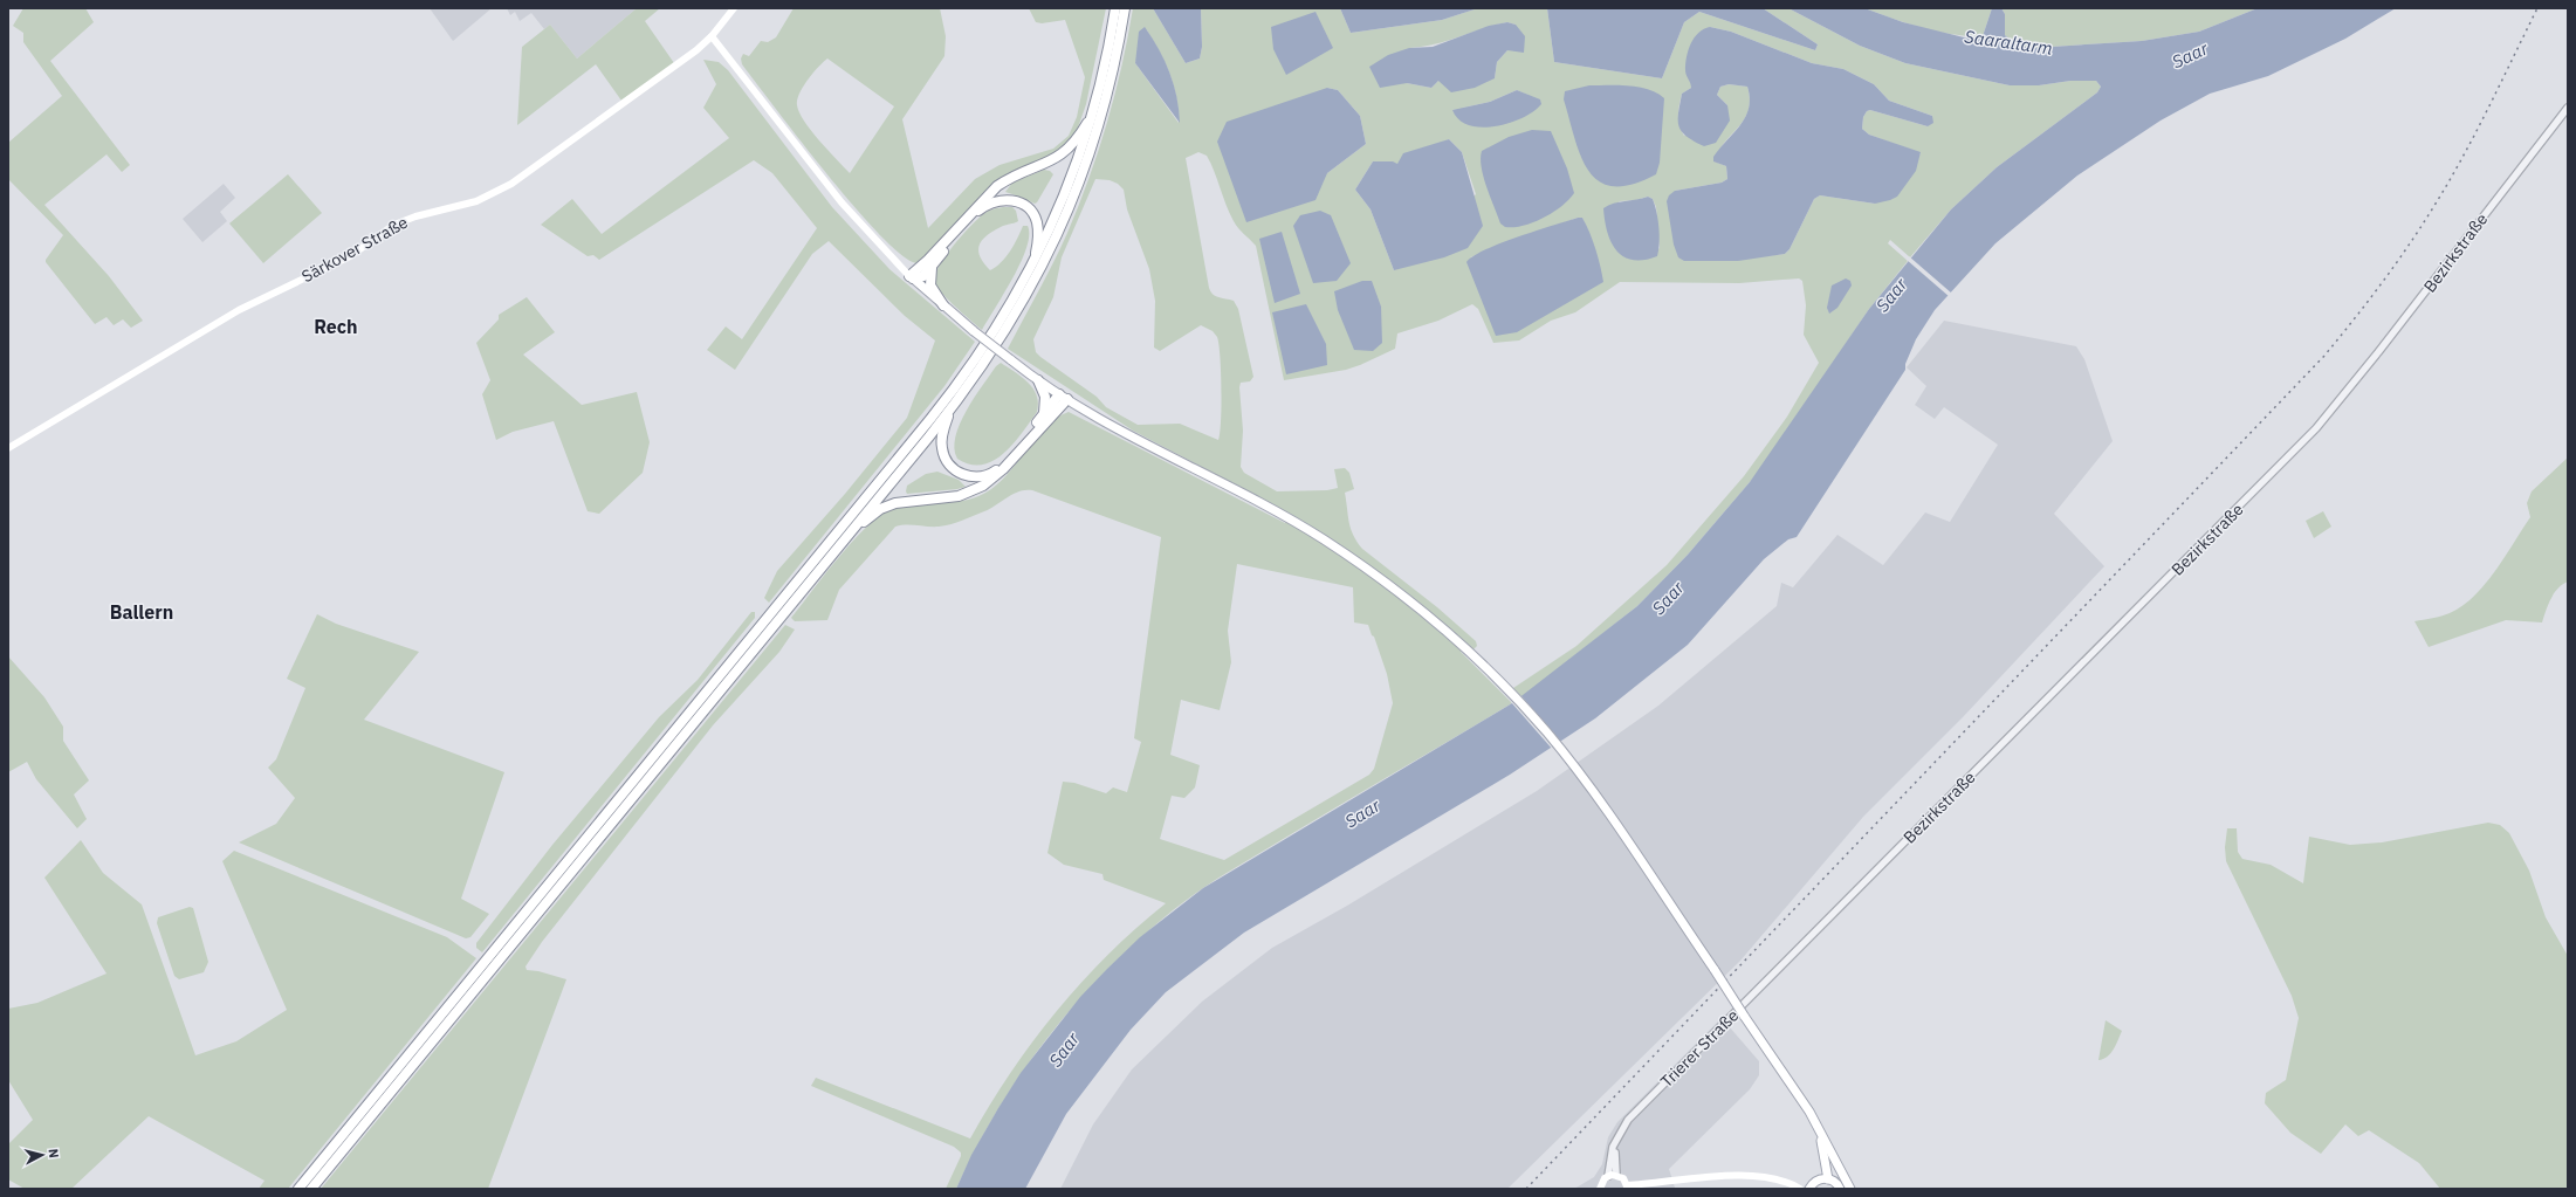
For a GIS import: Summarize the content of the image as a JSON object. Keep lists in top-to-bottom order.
{
  "streets": {
    "main road": ["Särkover Straße"],
    "street": ["Bezirkstraße", "Trierer Straße"]
  },
  "crossings": [
    ["Bezirkstraße", "Trierer Straße"]
  ],
  "districts": ["Rech", "Ballern"],
  "water": ["Saaraltarm", "Saar"],
  "north": "right"
}
